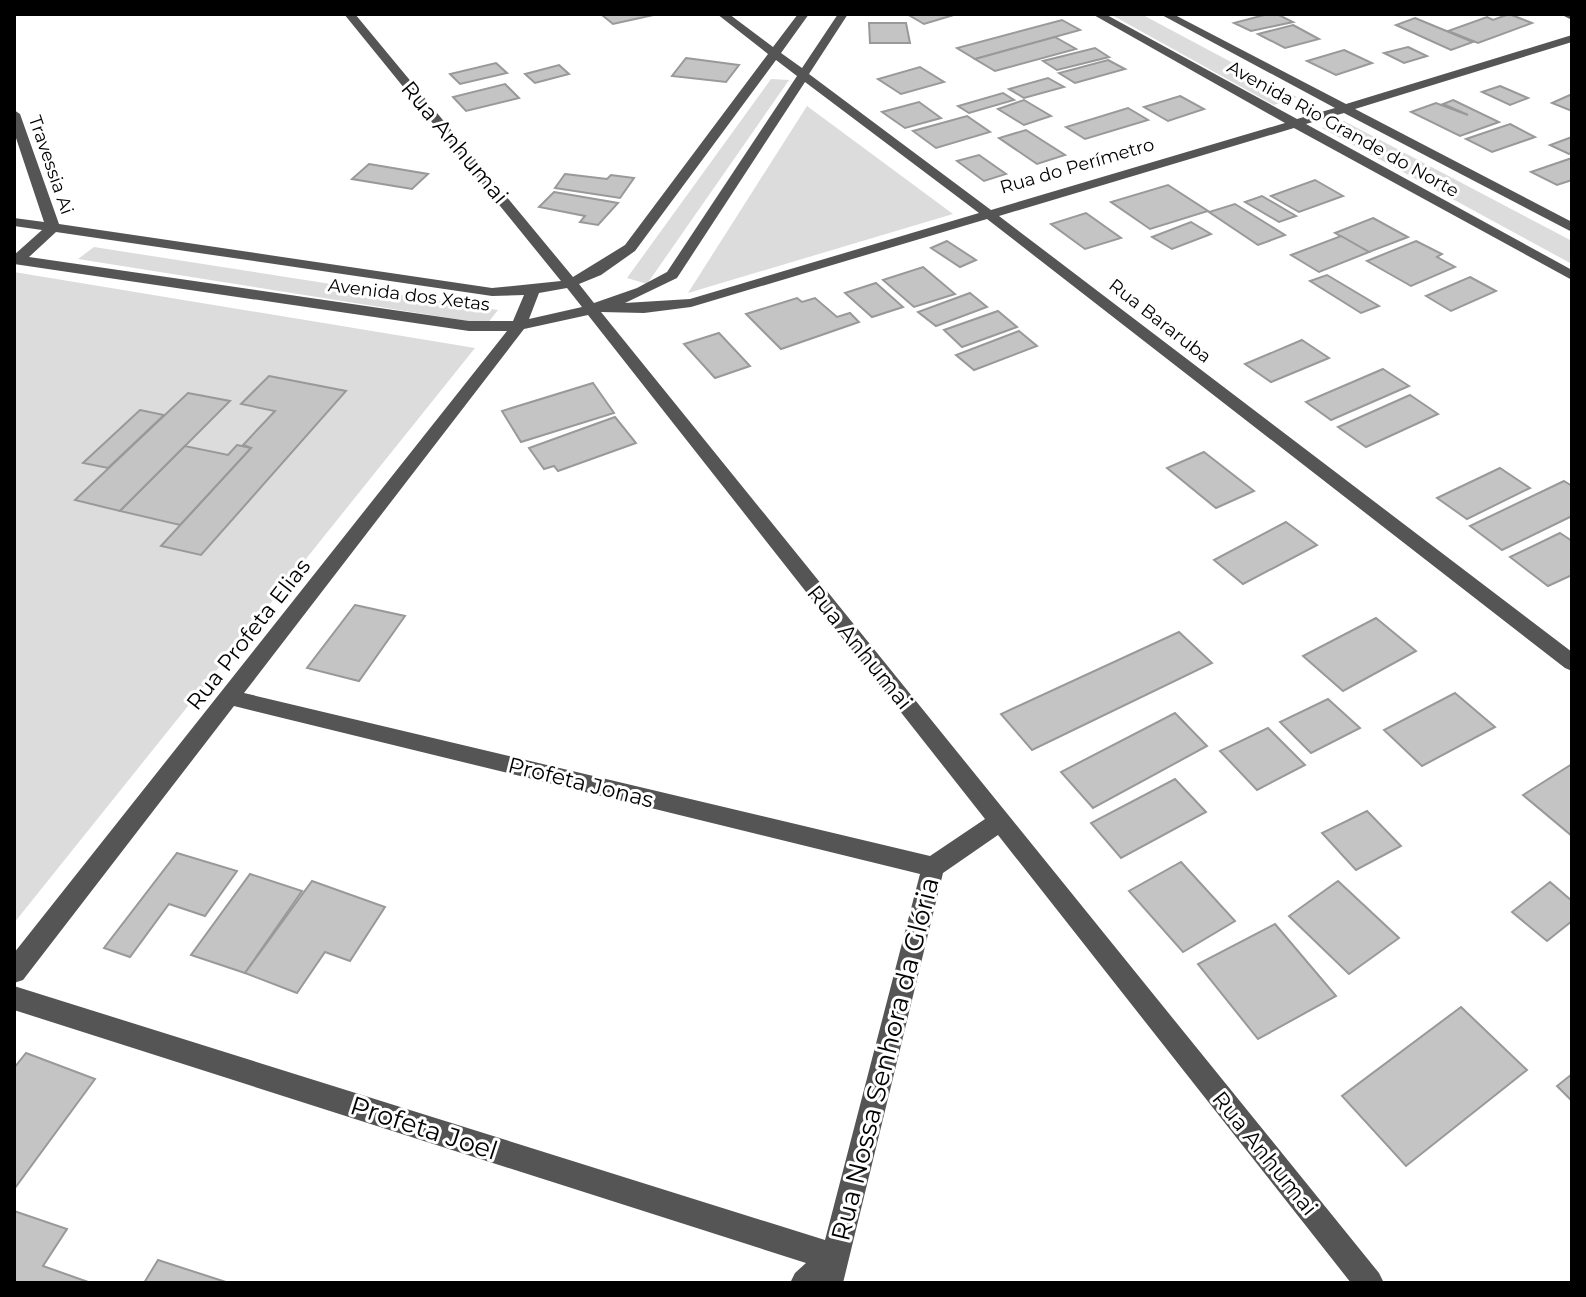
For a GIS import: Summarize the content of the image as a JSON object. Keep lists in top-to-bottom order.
{
  "streets": {
    "street": [
      "Avenida Rio Grande do Norte",
      "Rua Anhumai",
      "Travessia Ai",
      "Rua do Perímetro",
      "Avenida dos Xetas",
      "Rua Bararuba",
      "Rua Profeta Elias",
      "Profeta Jonas",
      "Rua Nossa Senhora da Glória",
      "Profeta Joel"
    ]
  },
  "crossings": [
    ["Avenida Rio Grande do Norte", "Rua do Perímetro"],
    ["Rua Anhumai", "Rua do Perímetro"],
    ["Rua Anhumai", "Avenida dos Xetas"],
    ["Rua Anhumai", "Rua Nossa Senhora da Glória"],
    ["Travessia Ai", "Avenida dos Xetas"],
    ["Rua do Perímetro", "Avenida dos Xetas"],
    ["Rua do Perímetro", "Rua Bararuba"],
    ["Avenida dos Xetas", "Rua Bararuba"],
    ["Avenida dos Xetas", "Rua Profeta Elias"],
    ["Rua Profeta Elias", "Profeta Jonas"],
    ["Profeta Jonas", "Rua Nossa Senhora da Glória"],
    ["Rua Nossa Senhora da Glória", "Profeta Joel"]
  ]
}
